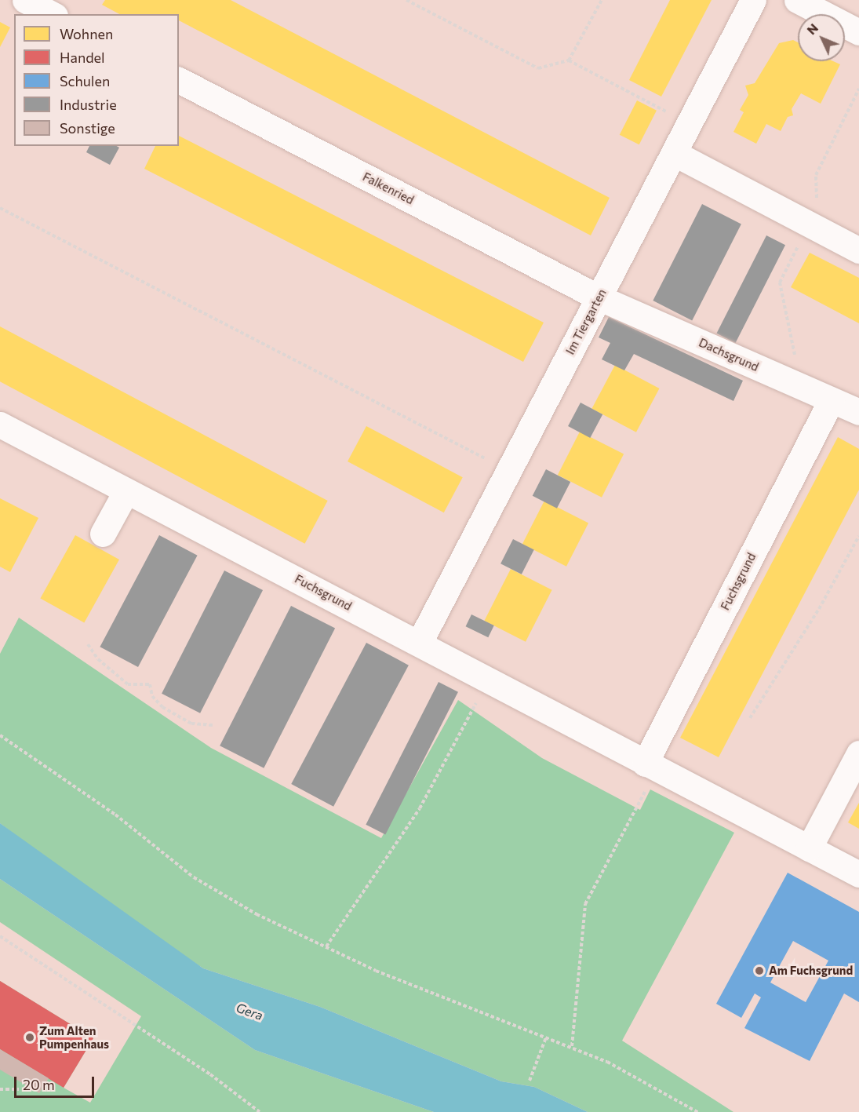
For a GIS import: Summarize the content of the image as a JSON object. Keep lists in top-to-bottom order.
{
  "streets": {
    "street": [
      "Falkenried",
      "Im Tiergarten",
      "Dachsgrund",
      "Fuchsgrund"
    ]
  },
  "crossings": [
    ["Falkenried", "Im Tiergarten"],
    ["Falkenried", "Dachsgrund"],
    ["Im Tiergarten", "Dachsgrund"],
    ["Im Tiergarten", "Fuchsgrund"],
    ["Dachsgrund", "Fuchsgrund"]
  ],
  "water": ["Gera"],
  "places": ["Am Fuchsgrund", "Zum Alten Pumpenhaus"],
  "legend": [
    "Wohnen",
    "Handel",
    "Schulen",
    "Industrie",
    "Sonstige"
  ],
  "scale_bar": "20 m",
  "north": "top left"
}
